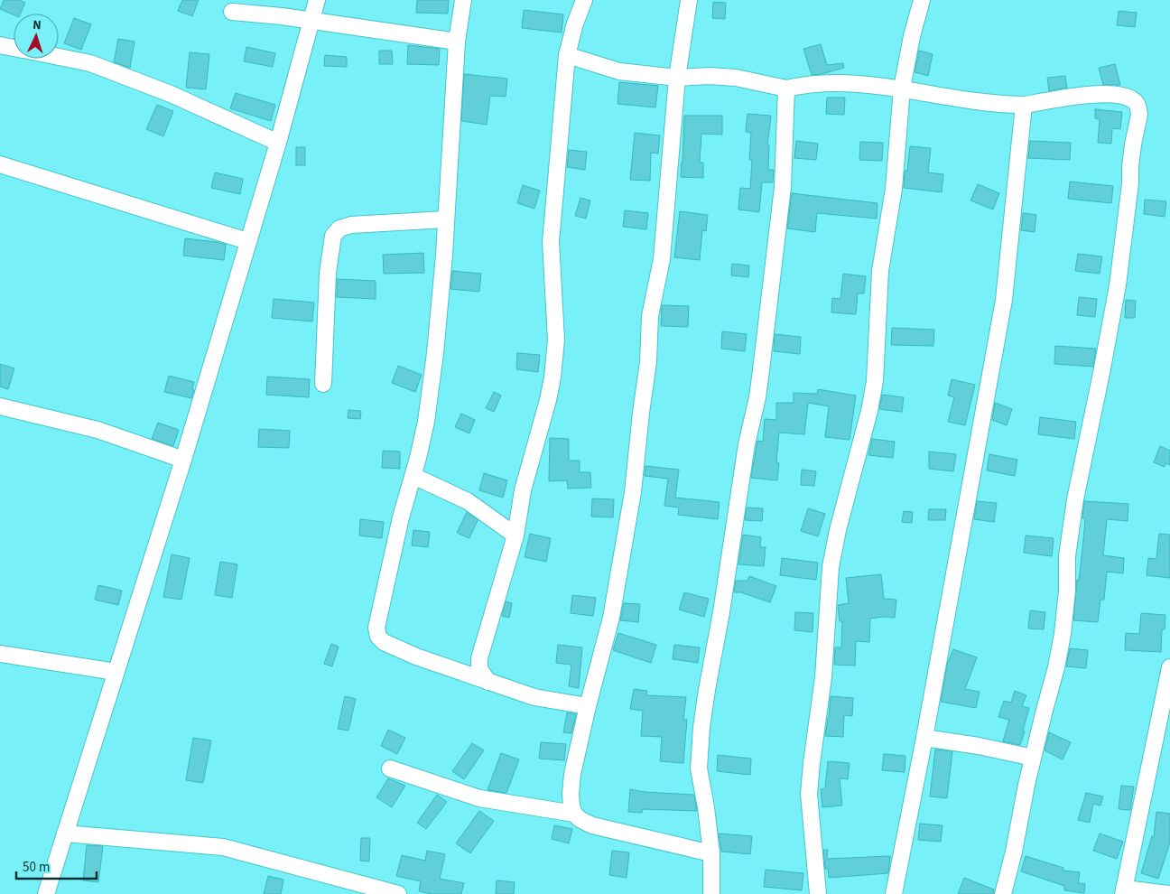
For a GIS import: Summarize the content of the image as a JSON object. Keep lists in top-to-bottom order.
{
  "scale_bar": "50 m",
  "north": "top"
}
